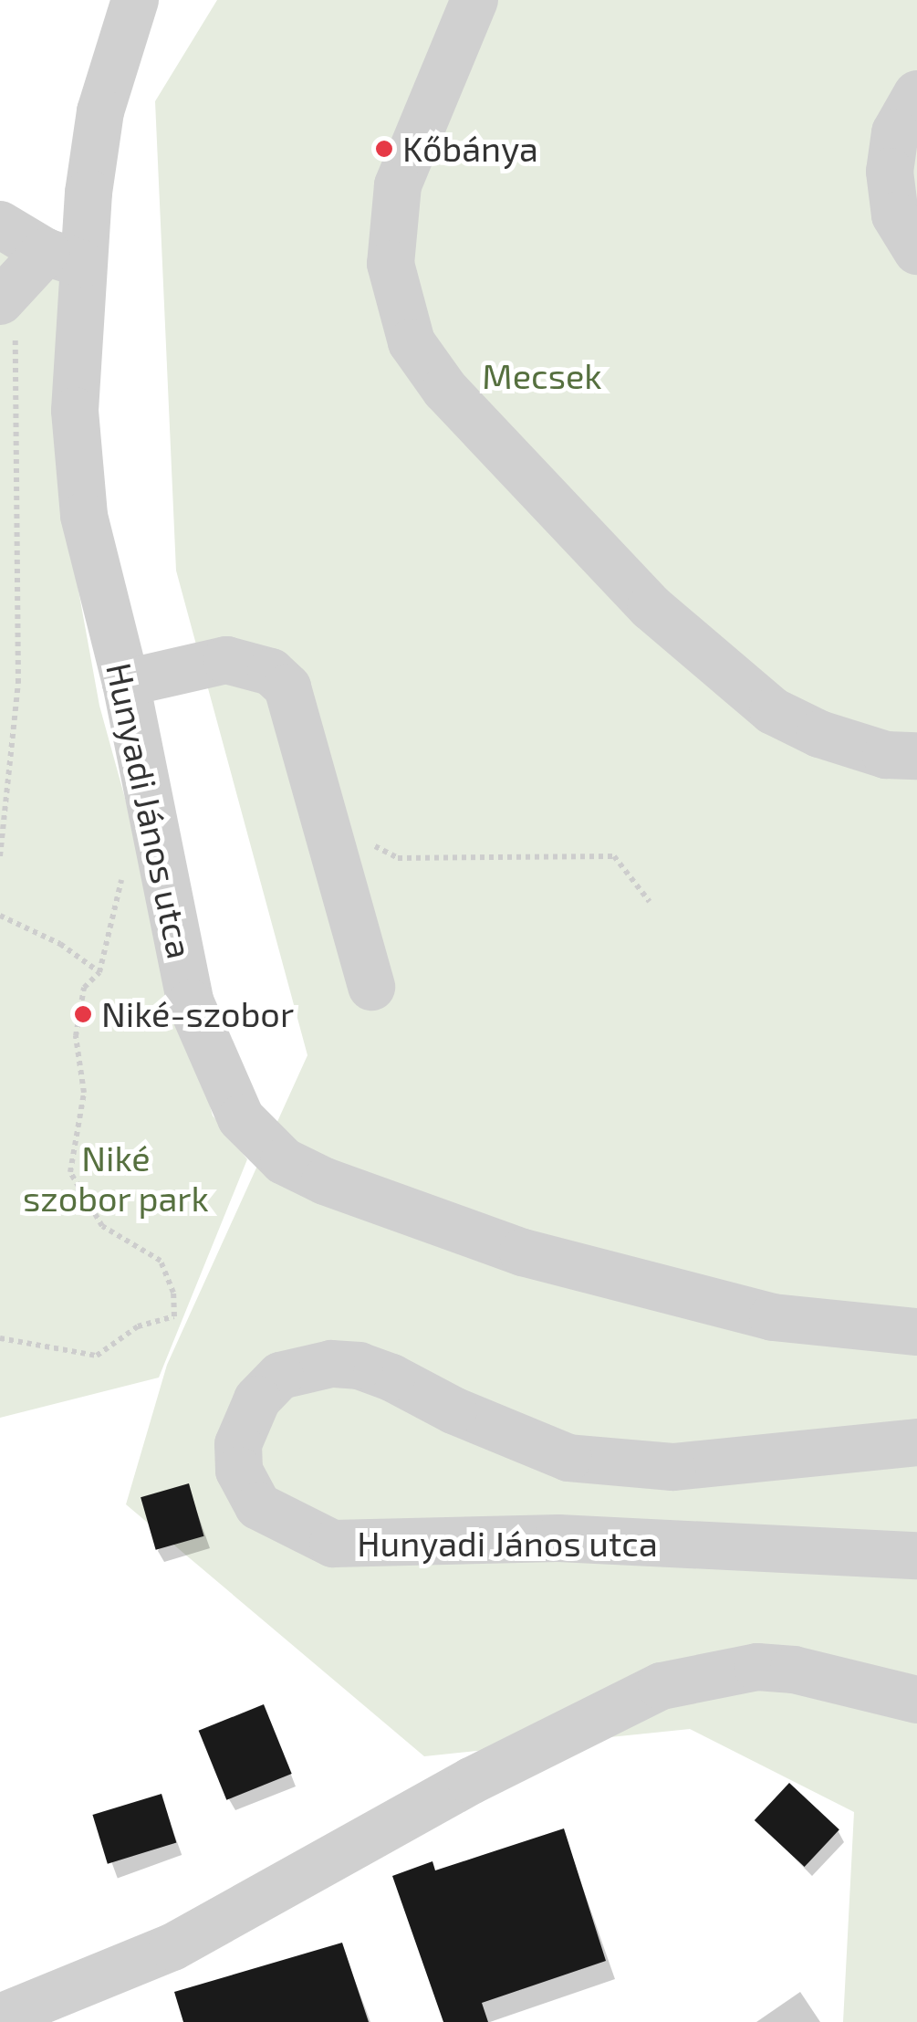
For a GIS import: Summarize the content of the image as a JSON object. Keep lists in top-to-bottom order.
{
  "streets": {
    "street": ["Hunyadi János utca"]
  },
  "parks": ["Mecsek", "Niké szobor park"],
  "places": ["Kőbánya", "Niké-szobor"]
}
